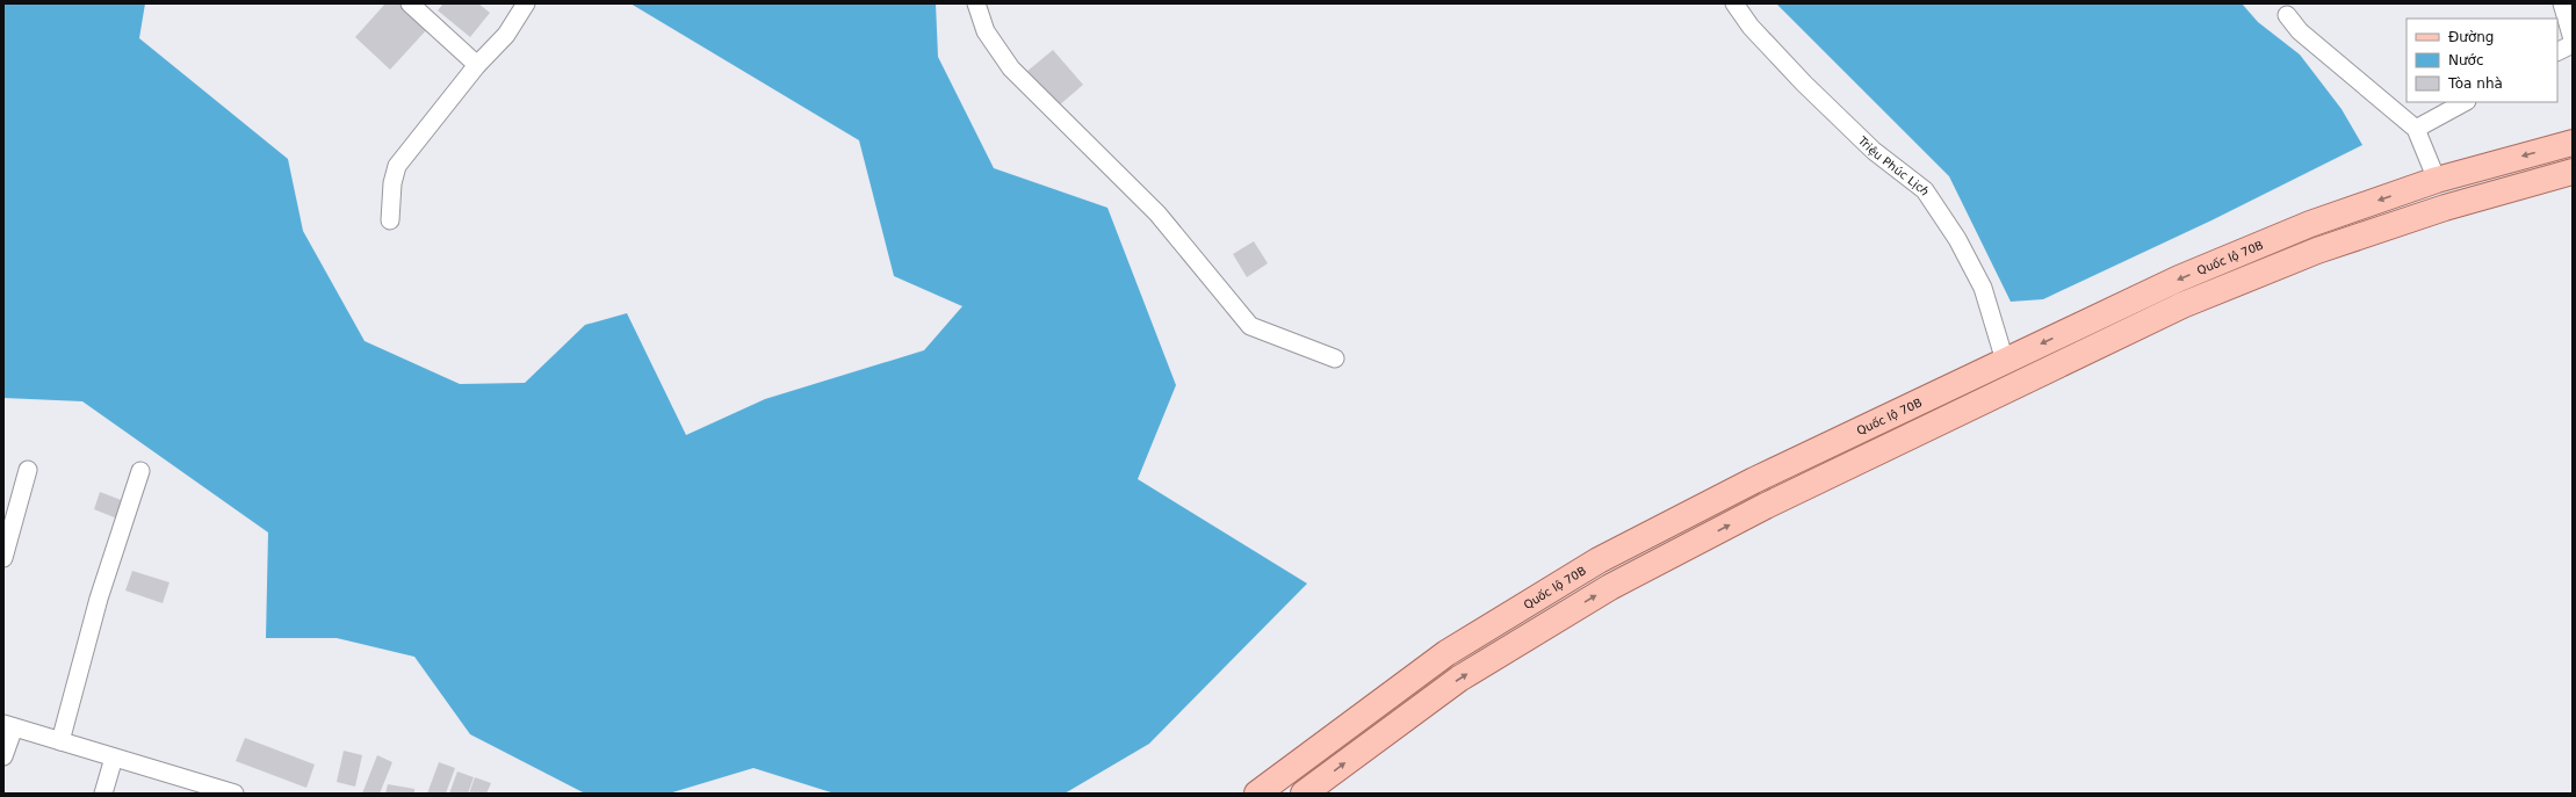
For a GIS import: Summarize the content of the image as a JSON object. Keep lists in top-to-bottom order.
{
  "streets": {
    "main road": ["Quốc lộ 70B"],
    "street": ["Triệu Phúc Lịch"]
  },
  "crossings": [
    ["Triệu Phúc Lịch", "Quốc lộ 70B"]
  ],
  "legend": ["Đường", "Nước", "Tòa nhà"]
}
